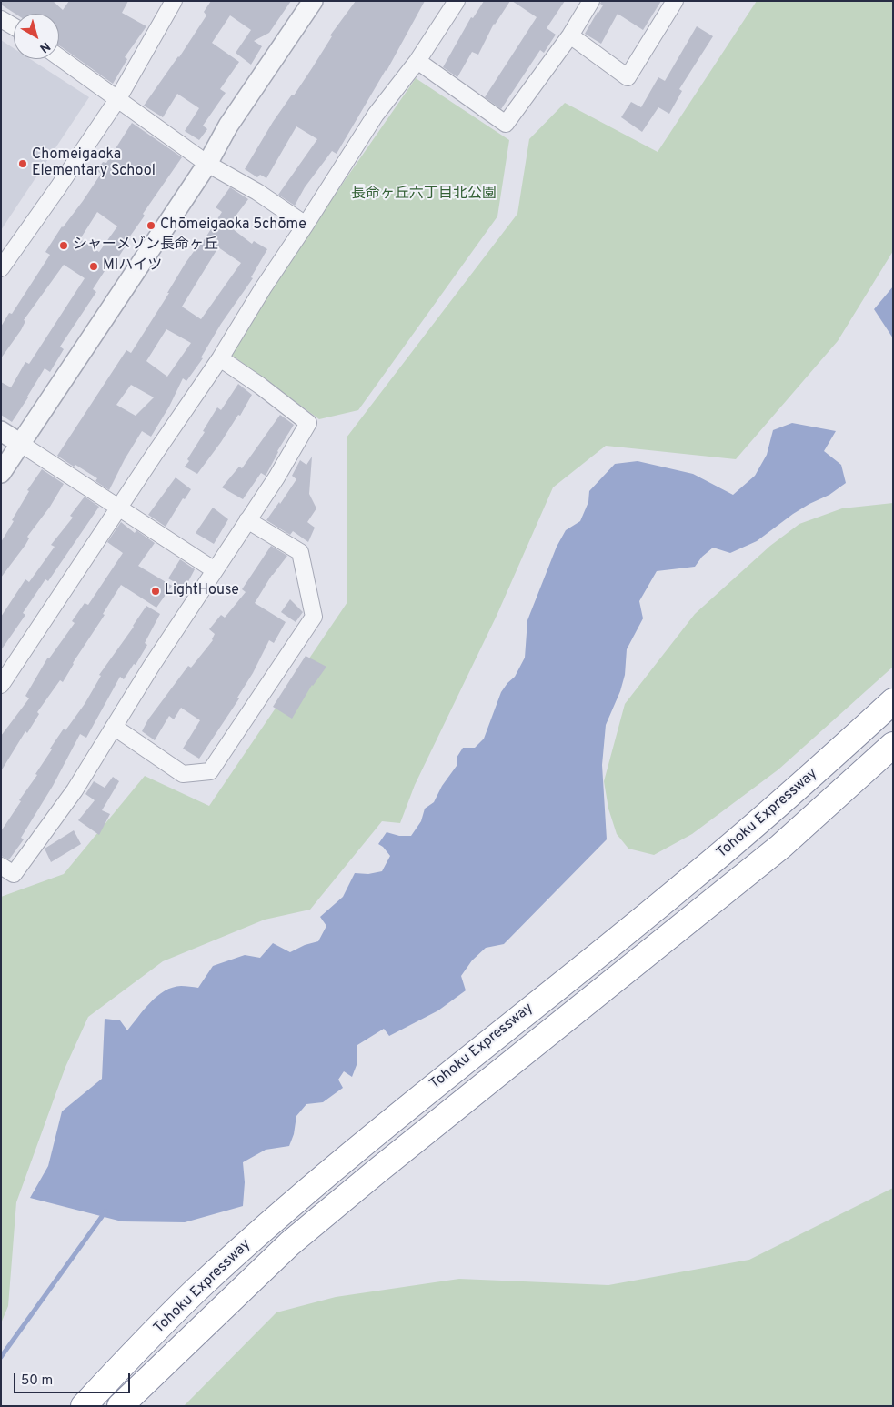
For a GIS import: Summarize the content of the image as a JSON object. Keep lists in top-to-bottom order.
{
  "streets": {
    "highway": ["Tohoku Expressway"]
  },
  "parks": ["長命ヶ丘六丁目北公園"],
  "places": [
    "Chomeigaoka Elementary School",
    "Chōmeigaoka 5chōme",
    "シャーメゾン長命ヶ丘",
    "MIハイツ",
    "LightHouse"
  ],
  "scale_bar": "50 m",
  "north": "bottom right"
}
